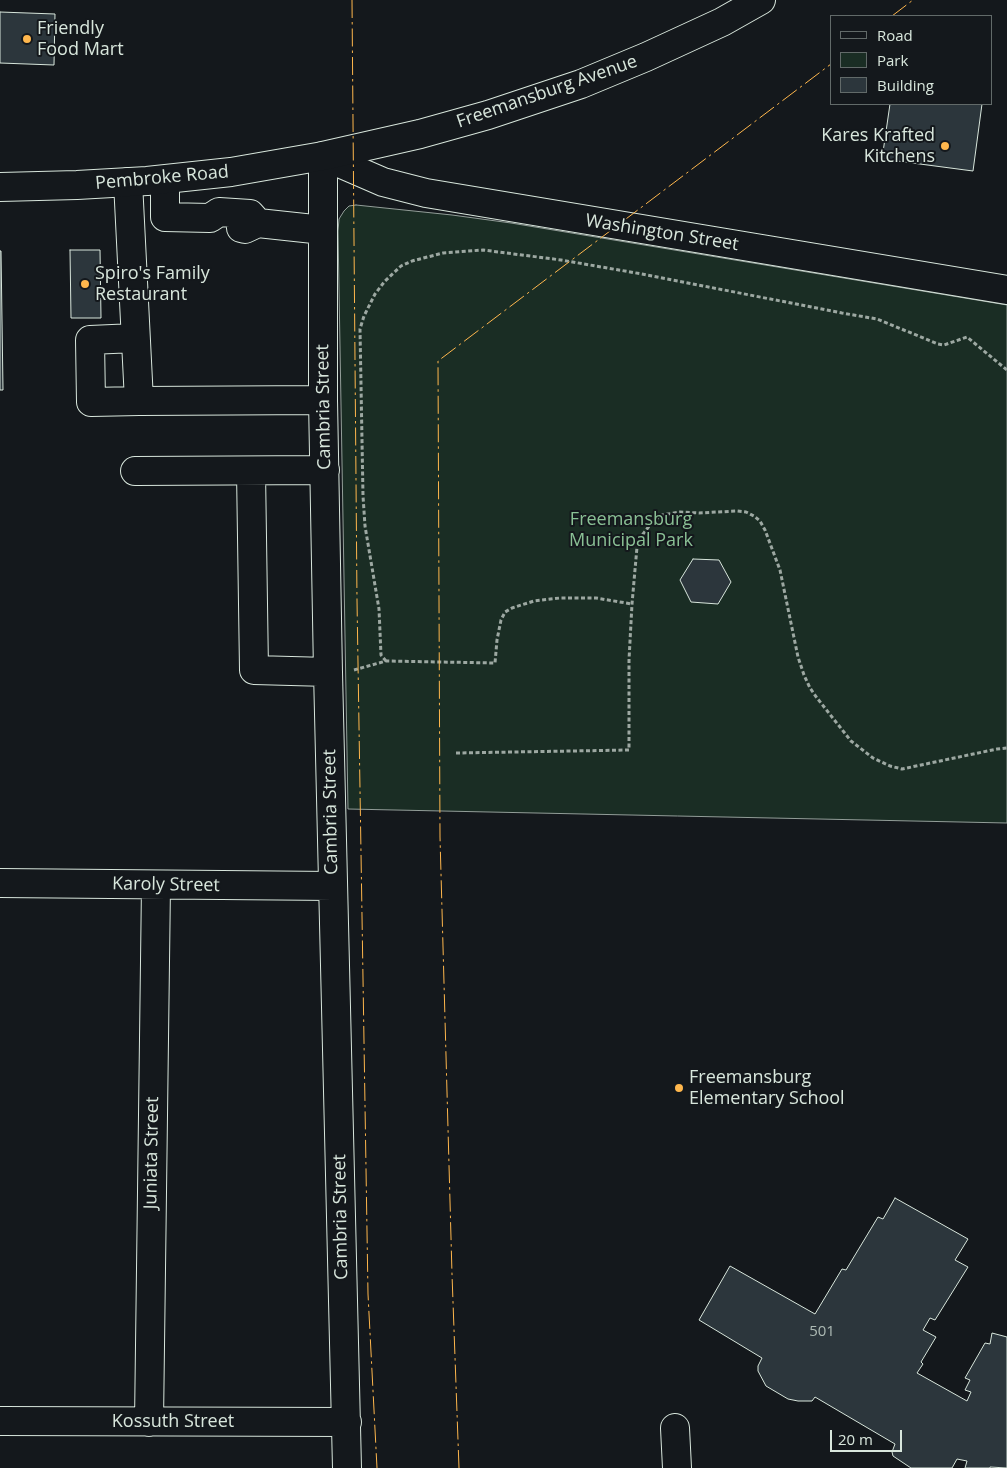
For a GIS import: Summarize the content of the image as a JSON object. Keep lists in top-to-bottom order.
{
  "streets": {
    "street": [
      "Freemansburg Avenue",
      "Pembroke Road",
      "Washington Street",
      "Cambria Street",
      "Karoly Street",
      "Juniata Street",
      "Kossuth Street"
    ]
  },
  "crossings": [
    ["Freemansburg Avenue", "Pembroke Road"],
    ["Freemansburg Avenue", "Washington Street"],
    ["Freemansburg Avenue", "Cambria Street"],
    ["Pembroke Road", "Washington Street"],
    ["Pembroke Road", "Cambria Street"],
    ["Washington Street", "Cambria Street"],
    ["Cambria Street", "Karoly Street"],
    ["Cambria Street", "Kossuth Street"],
    ["Karoly Street", "Juniata Street"],
    ["Juniata Street", "Kossuth Street"]
  ],
  "parks": ["Freemansburg Municipal Park"],
  "places": [
    "Friendly Food Mart",
    "Kares Krafted Kitchens",
    "Spiro's Family Restaurant",
    "Freemansburg Elementary School"
  ],
  "house_numbers": ["501"],
  "legend": ["Road", "Park", "Building"],
  "scale_bar": "20 m"
}
